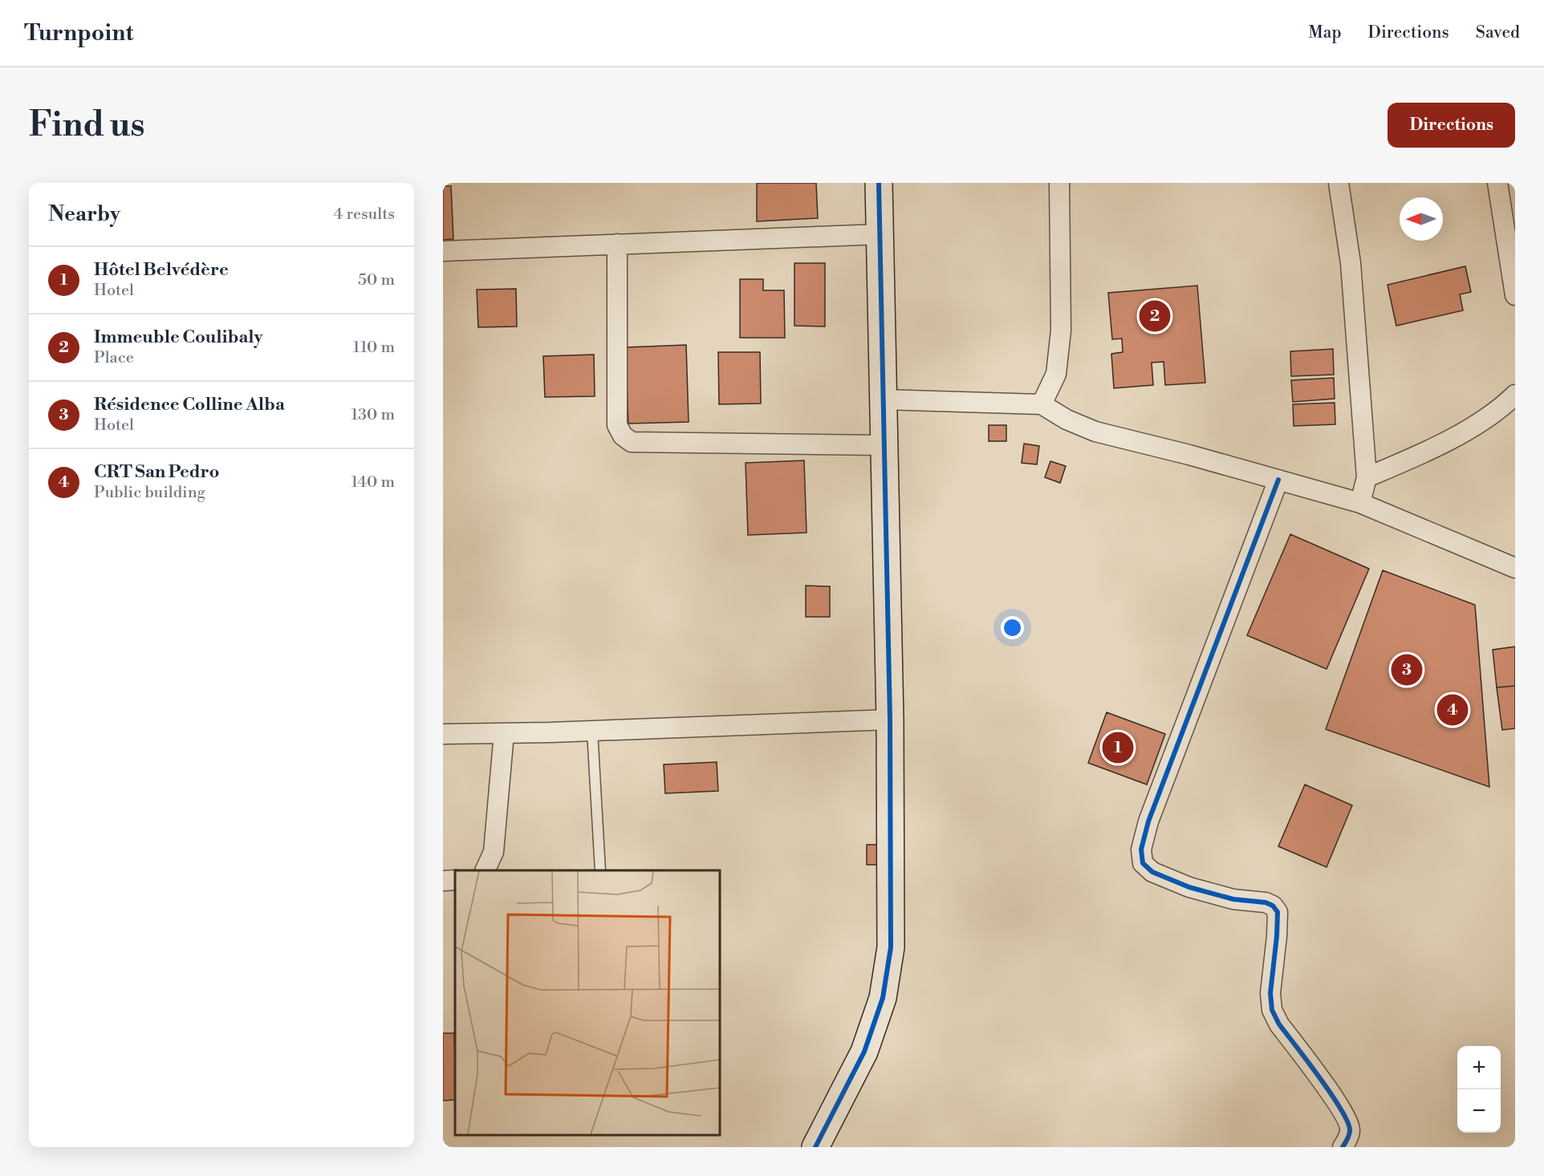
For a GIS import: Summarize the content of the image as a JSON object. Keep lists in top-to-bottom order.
{
  "north": "left",
  "page": {
    "header": "Turnpoint",
    "nav": ["Map", "Directions", "Saved"],
    "buttons": "Directions",
    "title": "Find us",
    "heading": ["Nearby", "4 results"],
    "list": [
      {
        "mark": "1",
        "name": "Hôtel Belvédère",
        "note": "Hotel",
        "value": "50 m"
      },
      {
        "mark": "2",
        "name": "Immeuble Coulibaly",
        "note": "Place",
        "value": "110 m"
      },
      {
        "mark": "3",
        "name": "Résidence Colline Alba",
        "note": "Hotel",
        "value": "130 m"
      },
      {
        "mark": "4",
        "name": "CRT San Pedro",
        "note": "Public building",
        "value": "140 m"
      }
    ],
    "pins": [
      "2",
      "3",
      "4",
      "1"
    ],
    "map_buttons": ["+", "−"]
  }
}
